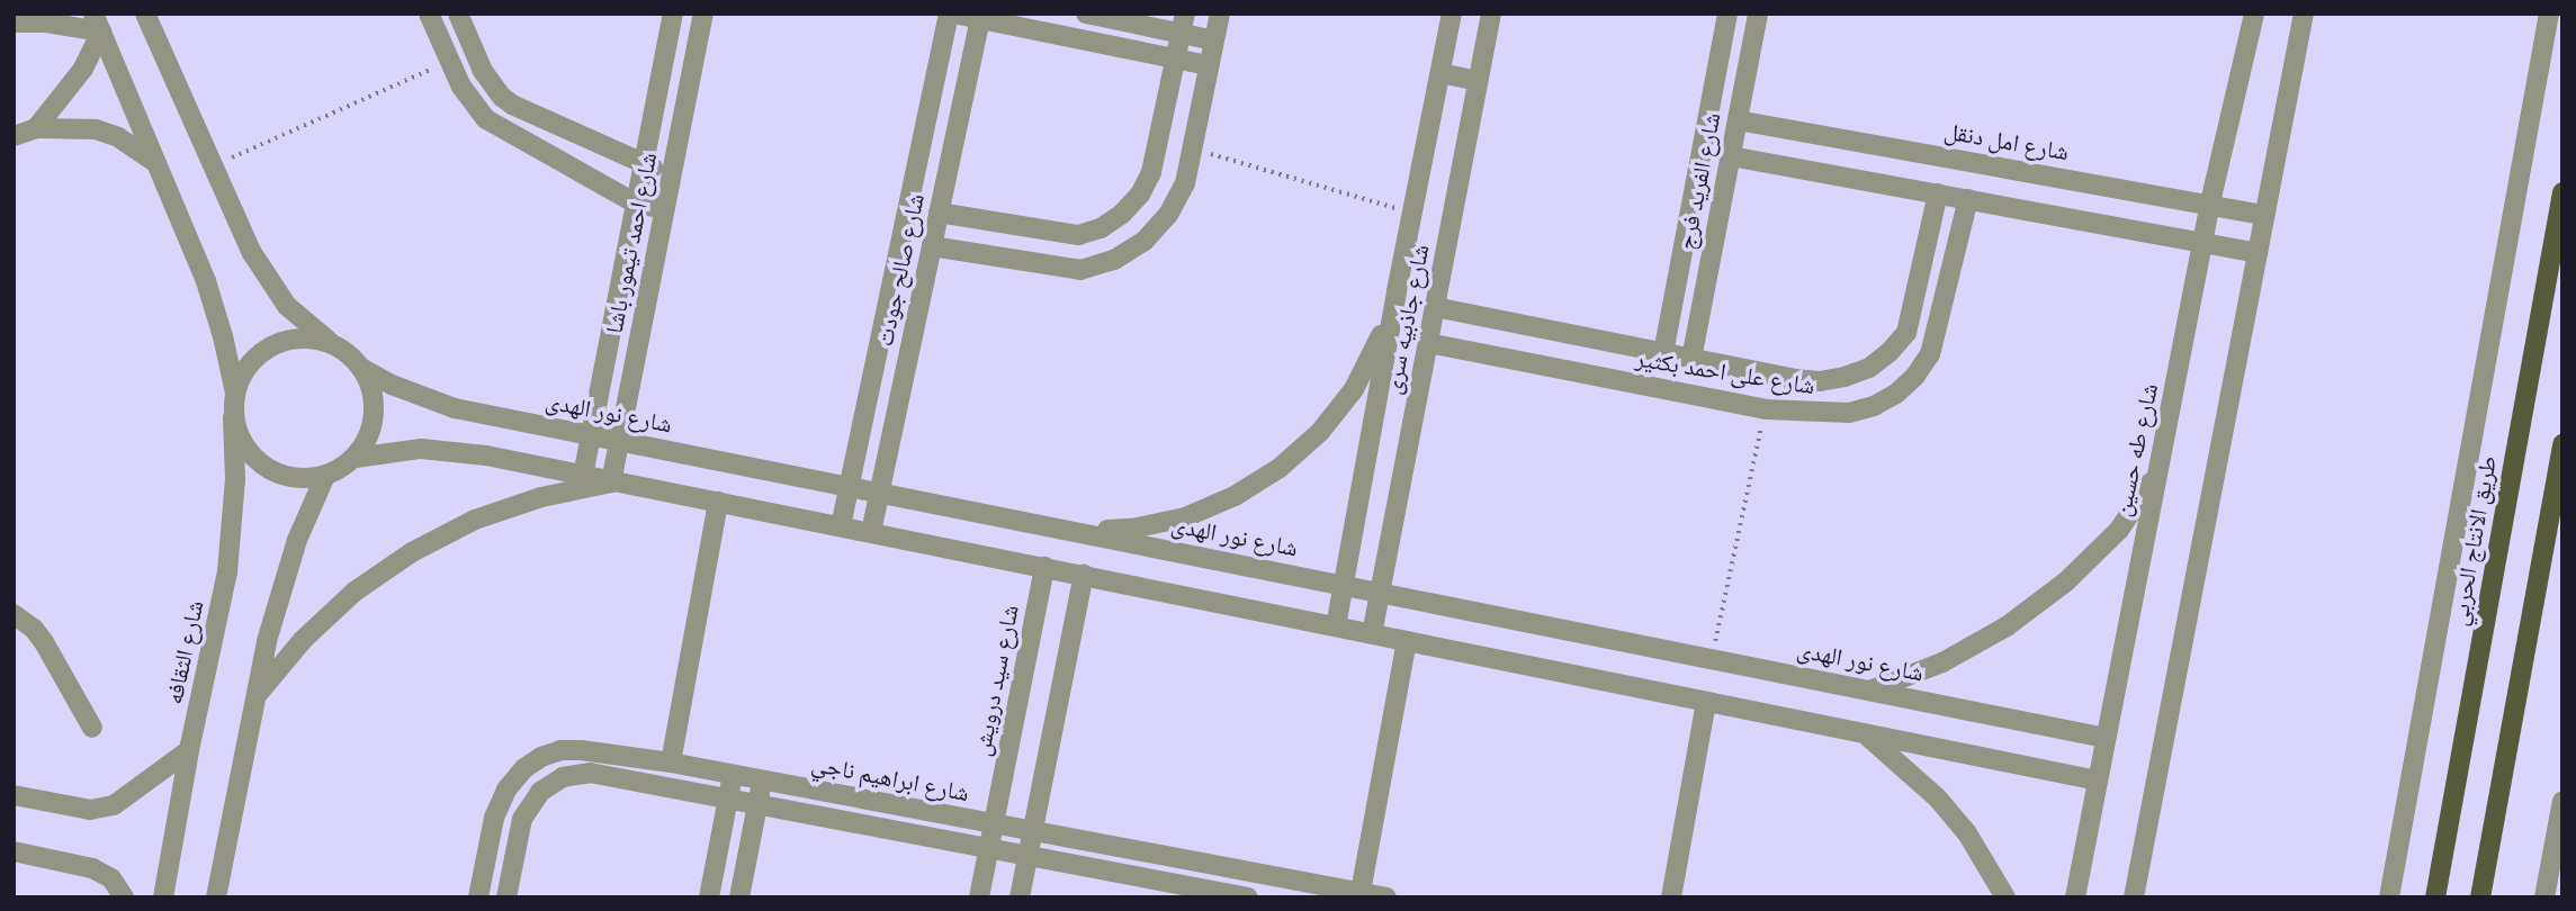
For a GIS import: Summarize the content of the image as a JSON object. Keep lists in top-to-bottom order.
{
  "streets": {
    "main road": ["طريق الانتاج الحربي"],
    "street": [
      "شارع امل دنقل",
      "شارع الفريد فرج",
      "شارع احمد تيمور باشا",
      "شارع صالح جودت",
      "شارع جاذبيه سرى",
      "شارع على احمد بكثير",
      "شارع نور الهدى",
      "شارع طه حسين",
      "شارع الثقافه",
      "شارع سيد درويش",
      "شارع ابراهيم ناجي"
    ]
  },
  "crossings": [
    ["شارع امل دنقل", "شارع الفريد فرج"],
    ["شارع امل دنقل", "شارع طه حسين"],
    ["شارع الفريد فرج", "شارع على احمد بكثير"],
    ["شارع احمد تيمور باشا", "شارع نور الهدى"],
    ["شارع صالح جودت", "شارع نور الهدى"],
    ["شارع جاذبيه سرى", "شارع على احمد بكثير"],
    ["شارع جاذبيه سرى", "شارع نور الهدى"],
    ["شارع نور الهدى", "شارع طه حسين"],
    ["شارع نور الهدى", "شارع الثقافه"],
    ["شارع سيد درويش", "شارع ابراهيم ناجي"]
  ]
}
